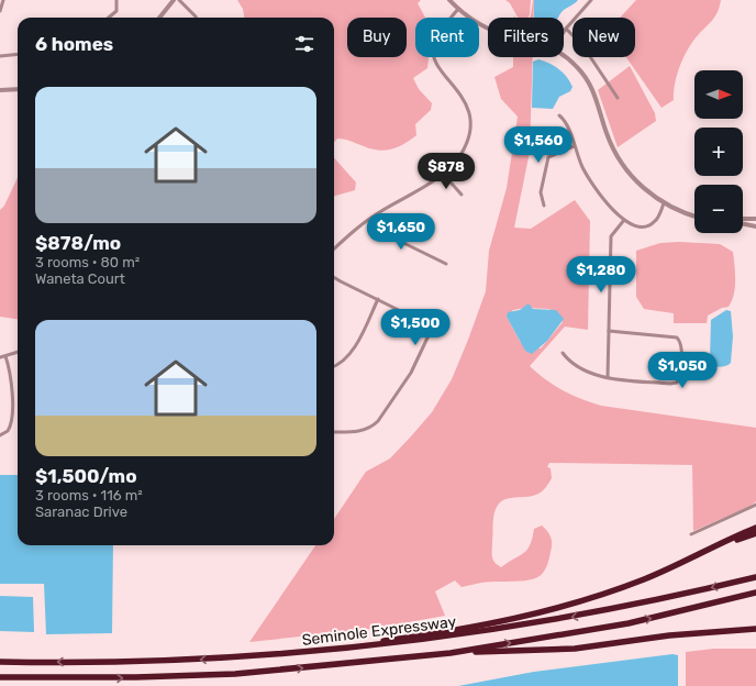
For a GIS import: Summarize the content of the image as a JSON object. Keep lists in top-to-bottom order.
{
  "streets": {
    "highway": ["Seminole Expressway"]
  },
  "north": "right",
  "page": {
    "chip": [
      "Buy",
      "Rent",
      "Filters",
      "New"
    ],
    "heading": "6 homes",
    "map_buttons": ["+", "−"],
    "list": [
      {
        "name": "$878/mo",
        "note": "3 rooms · 80 m² · Waneta Court"
      },
      {
        "name": "$1,500/mo",
        "note": "3 rooms · 116 m² · Saranac Drive"
      }
    ],
    "price": [
      "$1,560",
      "$878",
      "$1,650",
      "$1,280",
      "$1,500",
      "$1,050"
    ]
  }
}
